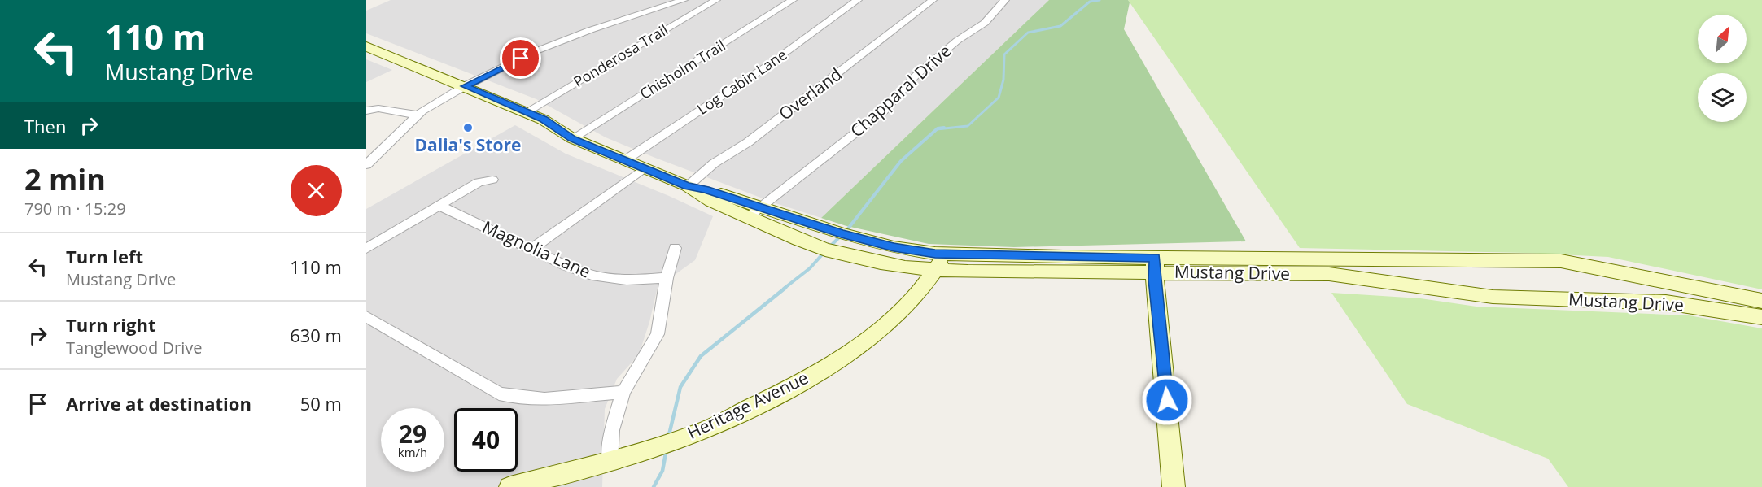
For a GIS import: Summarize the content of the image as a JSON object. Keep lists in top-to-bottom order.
{
  "streets": {
    "main road": ["Mustang Drive", "Heritage Avenue"],
    "street": [
      "Ponderosa Trail",
      "Chisholm Trail",
      "Log Cabin Lane",
      "Chapparal Drive",
      "Overland",
      "Magnolia Lane"
    ]
  },
  "crossings": [
    ["Ponderosa Trail", "Mustang Drive"],
    ["Chisholm Trail", "Mustang Drive"],
    ["Log Cabin Lane", "Mustang Drive"],
    ["Chapparal Drive", "Mustang Drive"],
    ["Overland", "Mustang Drive"],
    ["Mustang Drive", "Heritage Avenue"]
  ],
  "places": ["Dalia's Store"],
  "north": "top right",
  "page": {
    "turn": ["110 m", "Mustang Drive"],
    "then": "Then",
    "heading": ["2 min", "790 m · 15:29"],
    "list": [
      {
        "name": "Turn left",
        "note": "Mustang Drive",
        "value": "110 m"
      },
      {
        "name": "Turn right",
        "note": "Tanglewood Drive",
        "value": "630 m"
      },
      {
        "name": "Arrive at destination",
        "value": "50 m"
      }
    ],
    "speed": "29 km/h",
    "limit": "40"
  }
}
